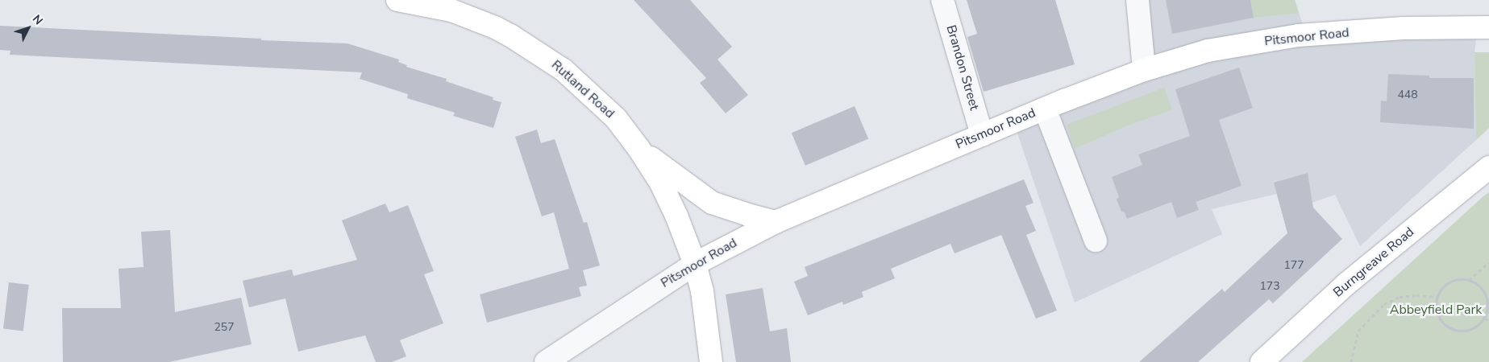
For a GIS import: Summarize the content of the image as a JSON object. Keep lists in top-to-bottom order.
{
  "streets": {
    "main road": ["Pitsmoor Road", "Rutland Road", "Burngreave Road"],
    "street": ["Brandon Street"]
  },
  "crossings": [
    ["Pitsmoor Road", "Brandon Street"],
    ["Pitsmoor Road", "Rutland Road"]
  ],
  "parks": ["Abbeyfield Park"],
  "house_numbers": [
    "448",
    "177",
    "173",
    "257"
  ],
  "north": "top right"
}
